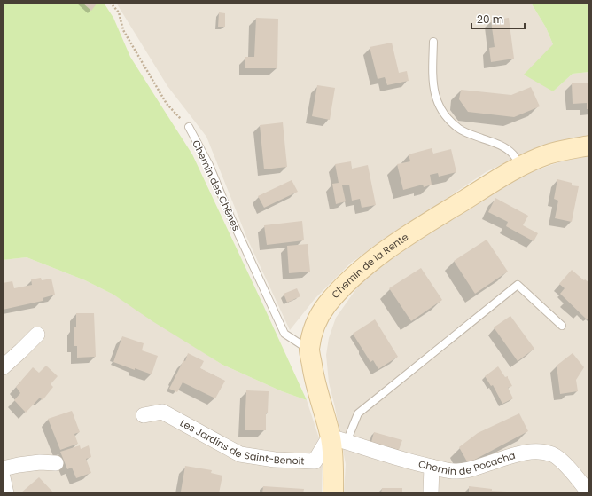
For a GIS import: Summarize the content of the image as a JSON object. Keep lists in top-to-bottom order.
{
  "streets": {
    "street": ["Chemin de la Rente", "Les Jardins de Saint-Benoit", "Chemin de Pocacha"],
    "lane": ["Chemin des Chênes"]
  },
  "crossings": [
    ["Chemin des Chênes", "Chemin de la Rente"],
    ["Chemin de la Rente", "Les Jardins de Saint-Benoit"],
    ["Chemin de la Rente", "Chemin de Pocacha"],
    ["Les Jardins de Saint-Benoit", "Chemin de Pocacha"]
  ],
  "scale_bar": "20 m"
}
